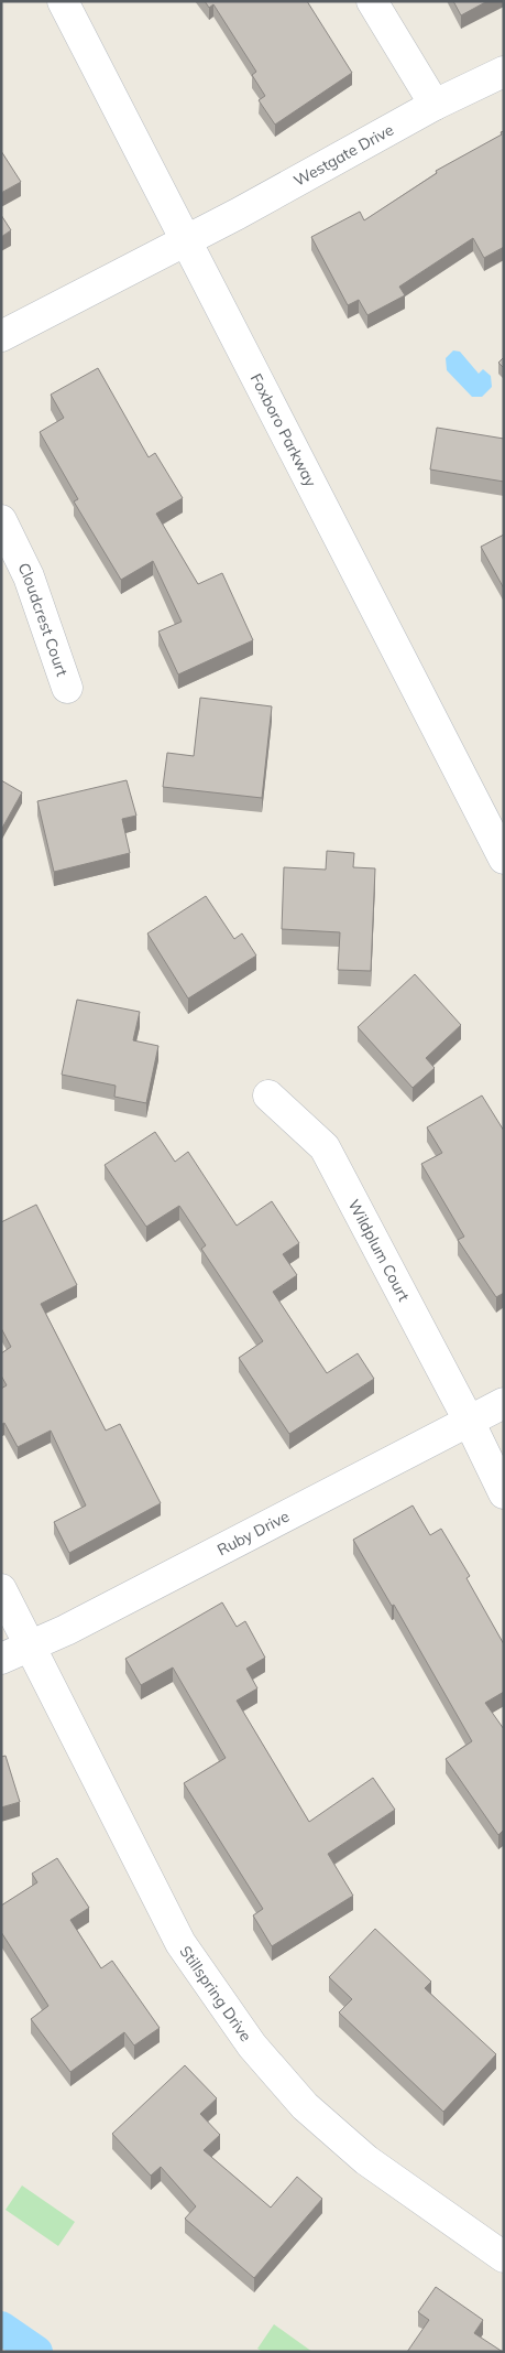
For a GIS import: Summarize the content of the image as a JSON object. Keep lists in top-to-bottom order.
{
  "streets": {
    "street": [
      "Westgate Drive",
      "Foxboro Parkway",
      "Cloudcrest Court",
      "Wildplum Court",
      "Ruby Drive",
      "Stillspring Drive"
    ]
  },
  "crossings": [
    ["Westgate Drive", "Foxboro Parkway"],
    ["Wildplum Court", "Ruby Drive"],
    ["Ruby Drive", "Stillspring Drive"]
  ]
}
